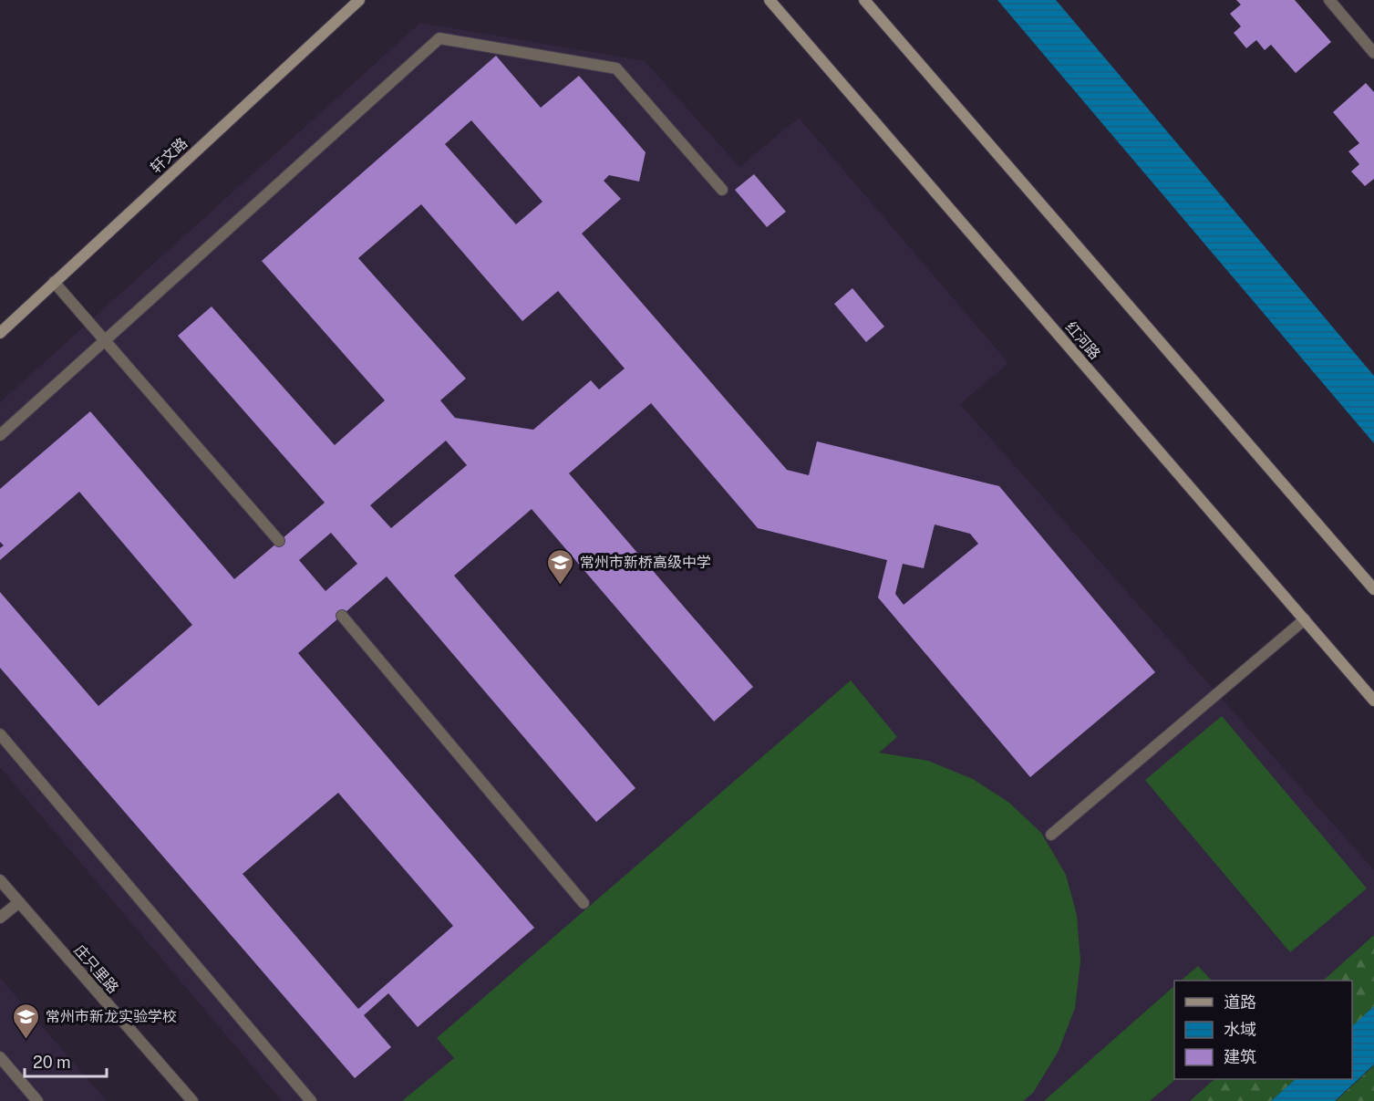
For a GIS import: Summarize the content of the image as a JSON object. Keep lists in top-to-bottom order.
{
  "streets": {
    "street": ["轩文路", "红河路", "庄只里路"]
  },
  "places": {
    "school or university": ["常州市新桥高级中学", "常州市新龙实验学校"]
  },
  "legend": ["道路", "水域", "建筑"],
  "scale_bar": "20 m"
}
